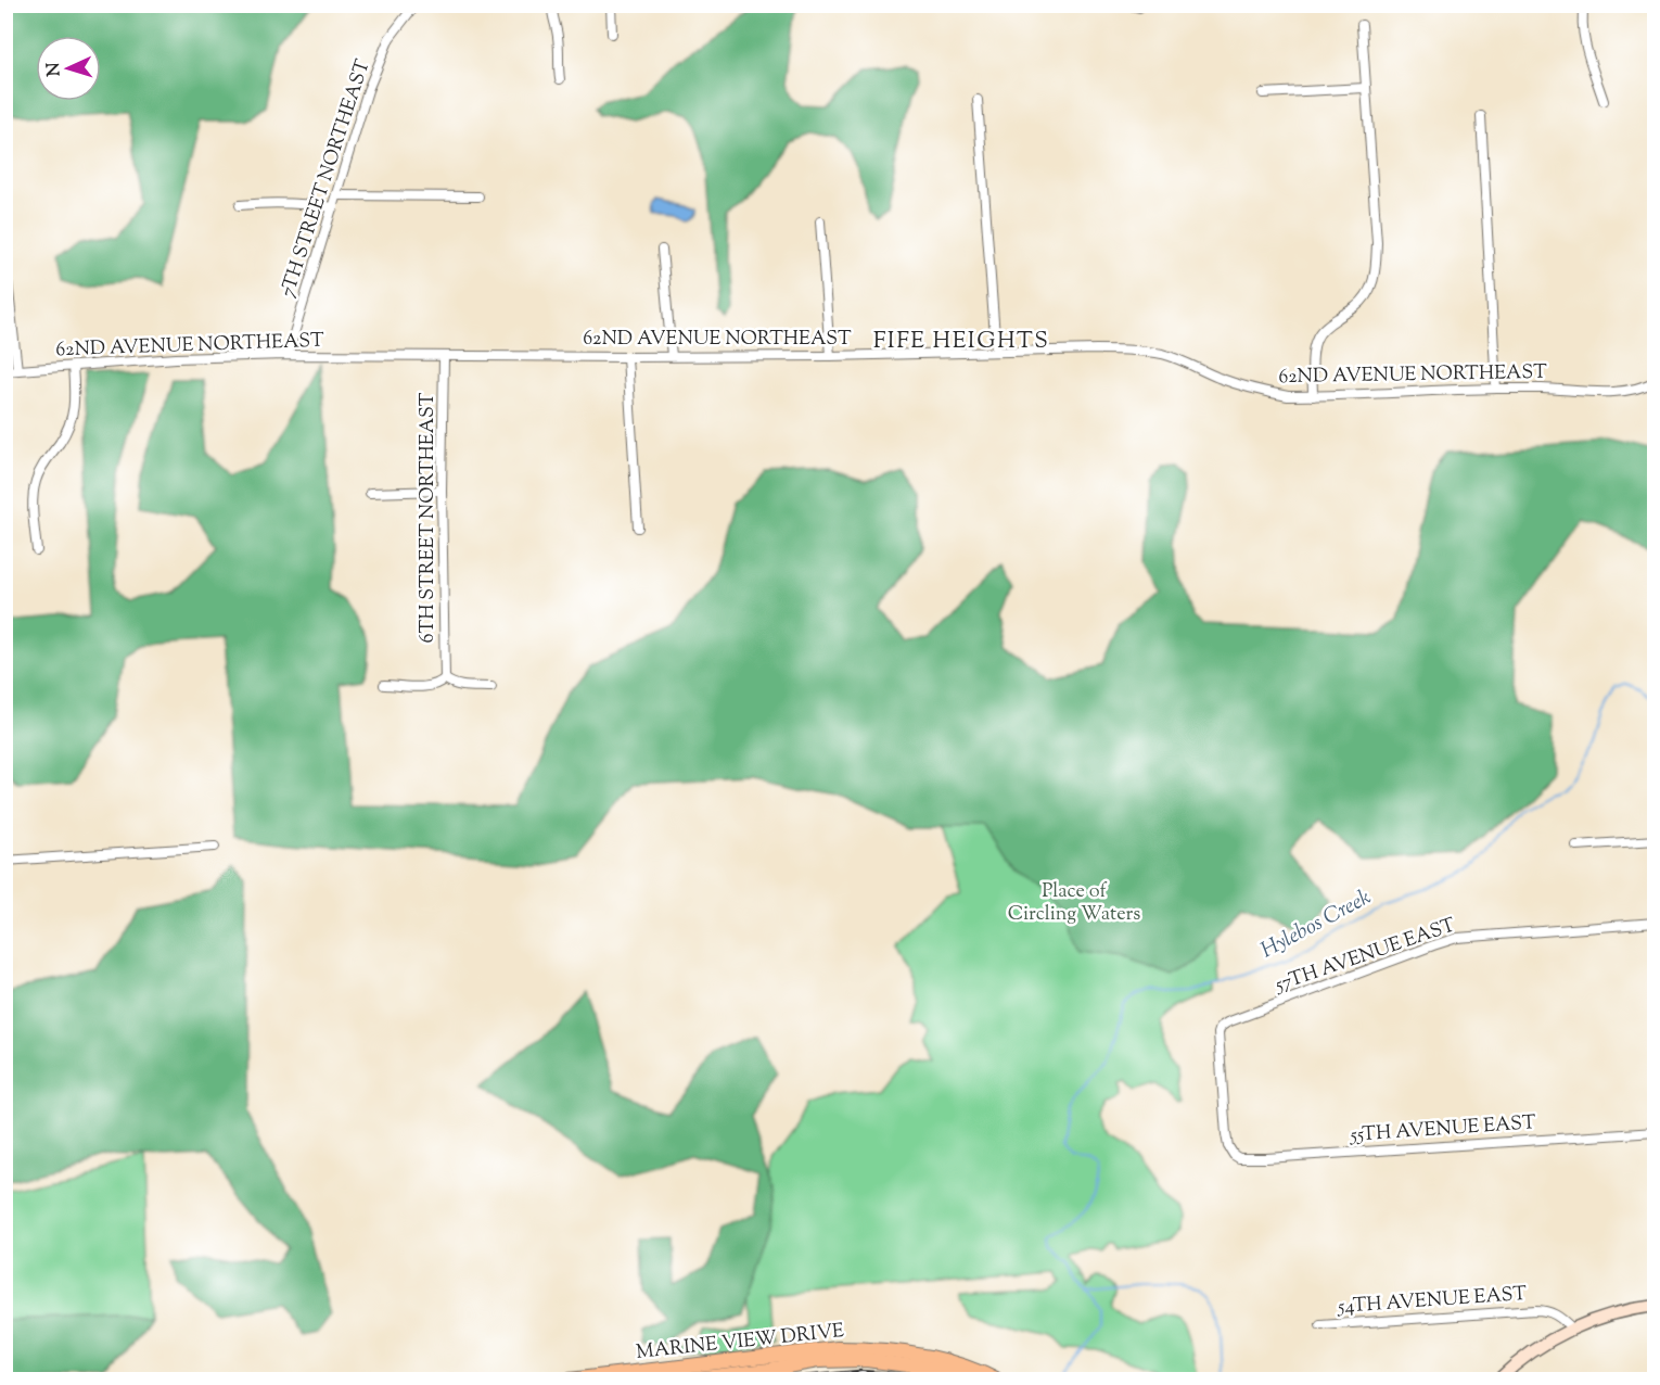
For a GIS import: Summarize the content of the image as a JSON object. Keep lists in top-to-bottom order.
{
  "streets": {
    "main road": ["MARINE VIEW DRIVE"],
    "street": [
      "7TH STREET NORTHEAST",
      "62ND AVENUE NORTHEAST",
      "6TH STREET NORTHEAST",
      "57TH AVENUE EAST",
      "55TH AVENUE EAST",
      "54TH AVENUE EAST"
    ]
  },
  "crossings": [
    ["7TH STREET NORTHEAST", "62ND AVENUE NORTHEAST"],
    ["62ND AVENUE NORTHEAST", "6TH STREET NORTHEAST"],
    ["57TH AVENUE EAST", "55TH AVENUE EAST"]
  ],
  "districts": ["FIFE HEIGHTS"],
  "water": ["Hylebos Creek"],
  "parks": ["Place of Circling Waters"],
  "north": "left"
}
